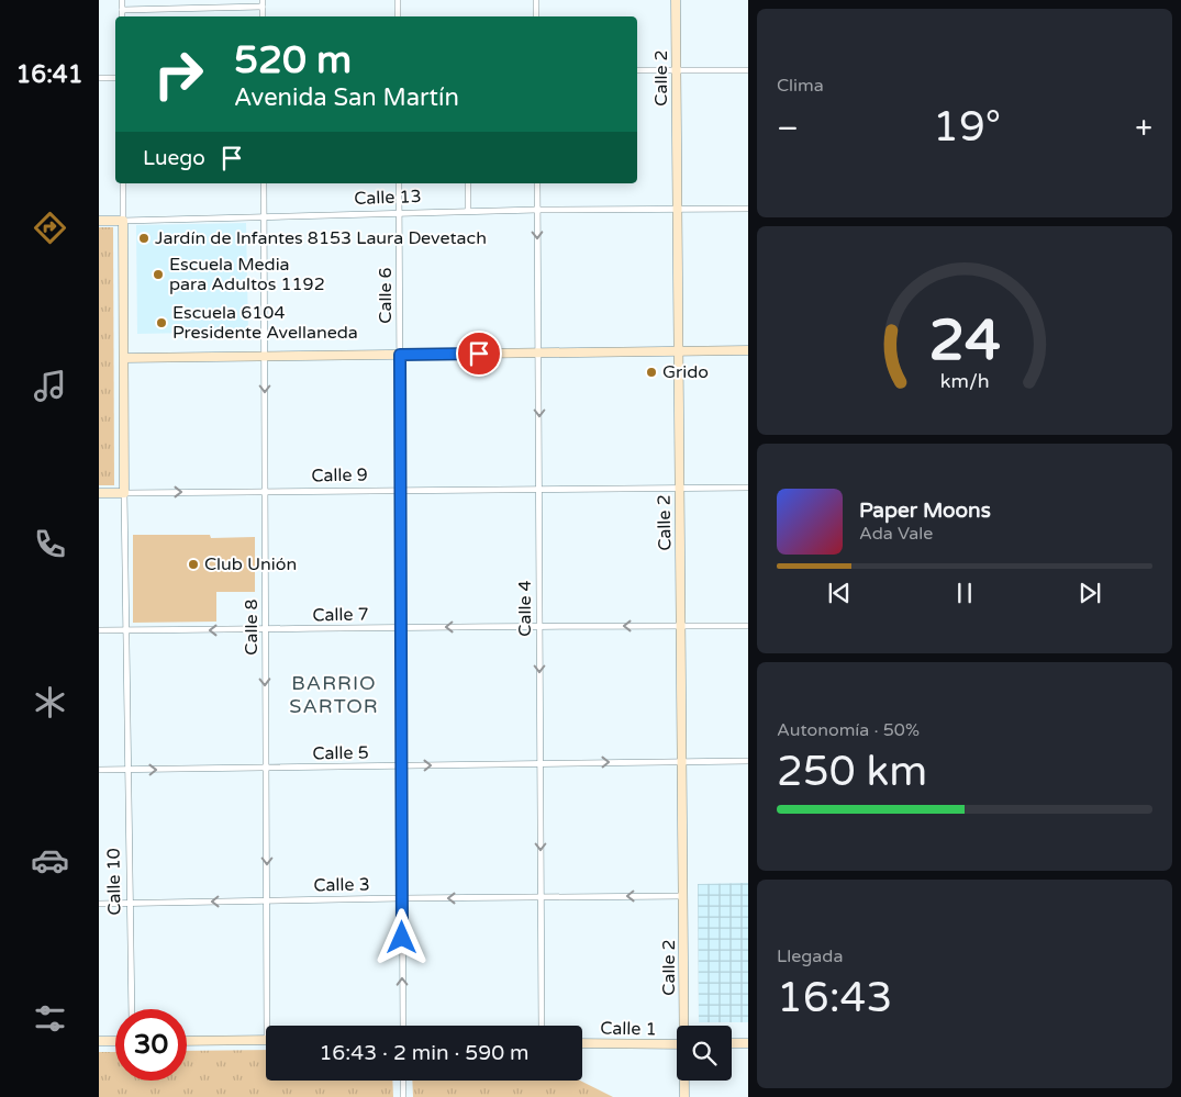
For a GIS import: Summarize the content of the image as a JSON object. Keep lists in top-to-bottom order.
{
  "streets": {
    "street": [
      "Calle 2",
      "Calle 13",
      "Calle 6",
      "Calle 9",
      "Calle 4",
      "Calle 7",
      "Calle 8",
      "Calle 5",
      "Calle 10",
      "Calle 3",
      "Calle 1"
    ]
  },
  "crossings": [
    ["Calle 2", "Calle 13"],
    ["Calle 2", "Calle 9"],
    ["Calle 2", "Calle 7"],
    ["Calle 2", "Calle 5"],
    ["Calle 2", "Calle 3"],
    ["Calle 13", "Calle 6"],
    ["Calle 13", "Calle 4"],
    ["Calle 13", "Calle 8"],
    ["Calle 13", "Calle 10"],
    ["Calle 6", "Calle 9"],
    ["Calle 6", "Calle 7"],
    ["Calle 6", "Calle 5"],
    ["Calle 6", "Calle 3"],
    ["Calle 9", "Calle 4"],
    ["Calle 9", "Calle 8"],
    ["Calle 9", "Calle 10"],
    ["Calle 4", "Calle 7"],
    ["Calle 4", "Calle 5"],
    ["Calle 4", "Calle 3"],
    ["Calle 7", "Calle 8"],
    ["Calle 7", "Calle 10"],
    ["Calle 8", "Calle 5"],
    ["Calle 8", "Calle 3"],
    ["Calle 5", "Calle 10"],
    ["Calle 10", "Calle 3"]
  ],
  "one_way": [
    "Calle 4",
    "Calle 7",
    "Calle 8",
    "Calle 5",
    "Calle 3"
  ],
  "districts": ["BARRIO SARTOR"],
  "places": [
    "Jardín de Infantes 8153 Laura Devetach",
    "Escuela Media para Adultos 1192",
    "Escuela 6104 Presidente Avellaneda",
    "Grido",
    "Club Unión"
  ],
  "page": {
    "tabs": "16:41",
    "tile": [
      "Clima",
      ["Autonomía · 50%", "250 km"],
      ["Llegada", "16:43"]
    ],
    "turn": ["520 m", "Avenida San Martín"],
    "heat": ["−", "19°", "+"],
    "then": "Luego",
    "song": ["Paper Moons", "Ada Vale"],
    "limit": "30",
    "trip": "16:43 · 2 min · 590 m",
    "gauge": ["24", "km/h"]
  }
}
